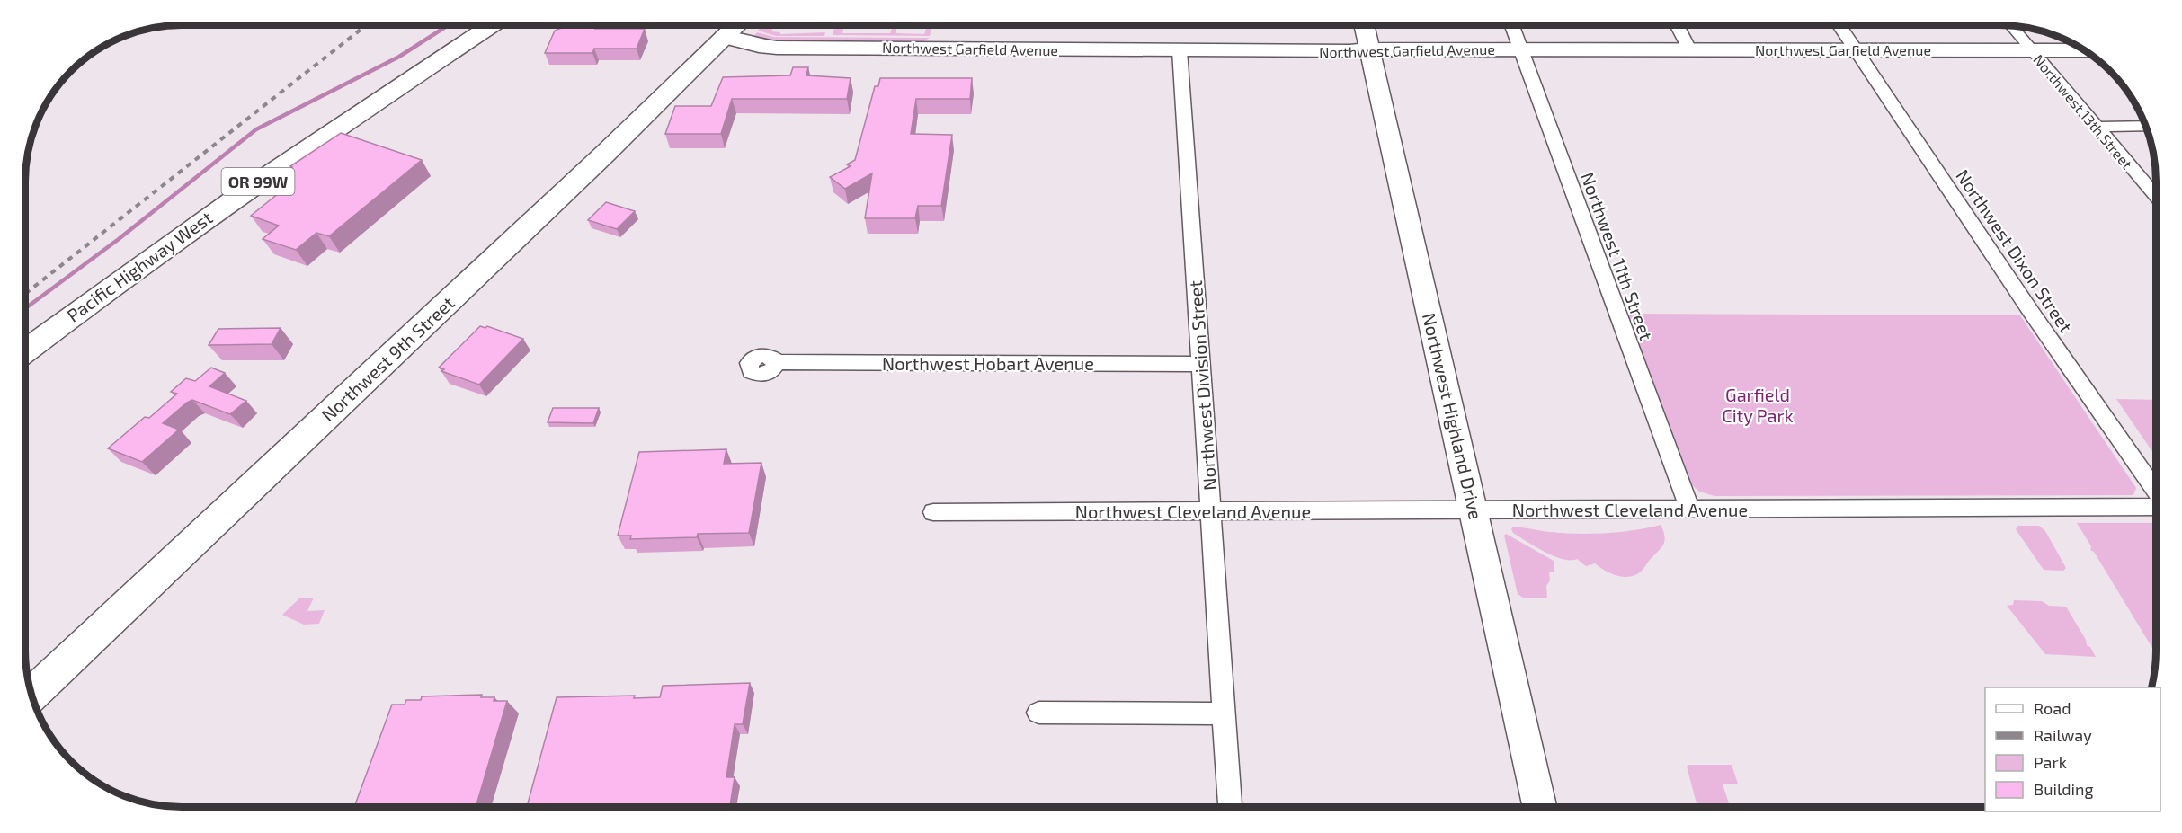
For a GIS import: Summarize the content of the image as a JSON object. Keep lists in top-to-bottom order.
{
  "streets": {
    "main road": ["OR 99W", "Pacific Highway West", "Northwest 9th Street"],
    "street": [
      "Northwest Garfield Avenue",
      "Northwest 13th Street",
      "Northwest Dixon Street",
      "Northwest 11th Street",
      "Northwest Hobart Avenue",
      "Northwest Division Street",
      "Northwest Highland Drive",
      "Northwest Cleveland Avenue"
    ]
  },
  "crossings": [
    ["Northwest Garfield Avenue", "Northwest 13th Street"],
    ["Northwest Garfield Avenue", "Northwest Dixon Street"],
    ["Northwest Garfield Avenue", "Northwest 11th Street"],
    ["Northwest Garfield Avenue", "Northwest 9th Street"],
    ["Northwest Garfield Avenue", "Northwest Division Street"],
    ["Northwest Garfield Avenue", "Northwest Highland Drive"],
    ["Northwest 11th Street", "Northwest Cleveland Avenue"],
    ["Northwest Hobart Avenue", "Northwest Division Street"],
    ["Northwest Division Street", "Northwest Cleveland Avenue"],
    ["Northwest Highland Drive", "Northwest Cleveland Avenue"]
  ],
  "parks": ["Garfield City Park"],
  "legend": [
    "Road",
    "Railway",
    "Park",
    "Building"
  ]
}
